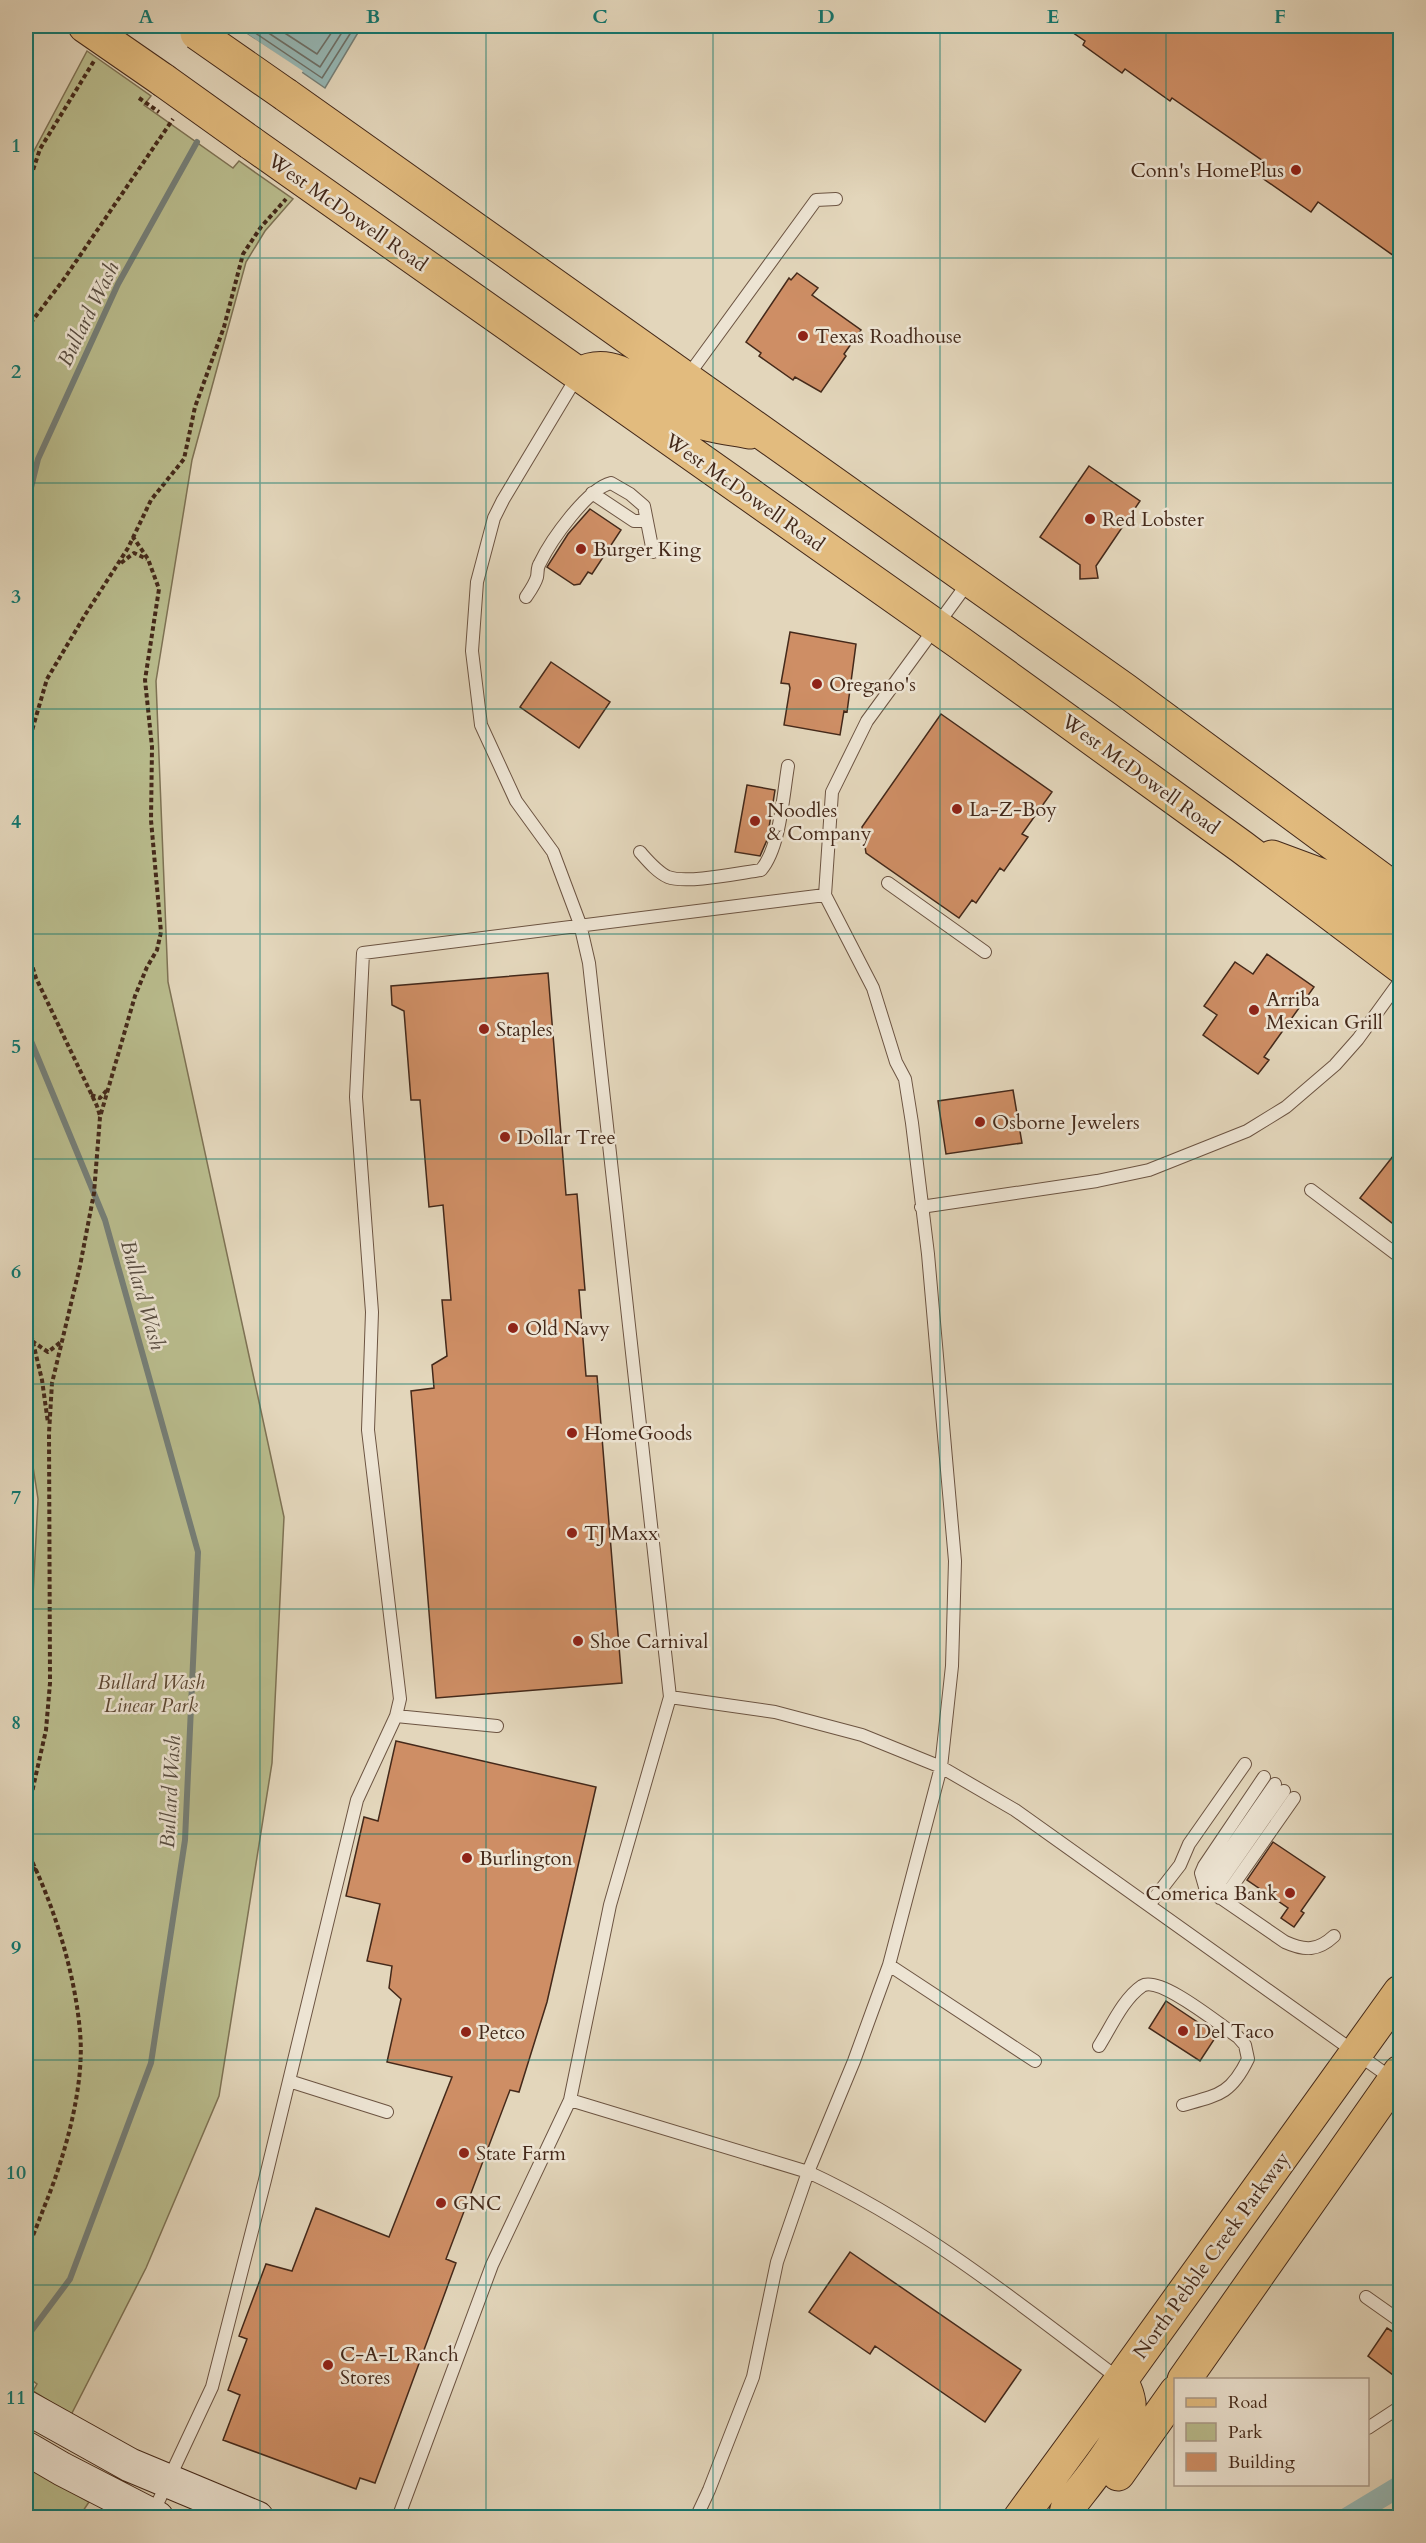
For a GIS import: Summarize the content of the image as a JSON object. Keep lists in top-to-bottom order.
{
  "streets": {
    "main road": ["West McDowell Road", "North Pebble Creek Parkway"]
  },
  "water": ["Bullard Wash"],
  "parks": ["Bullard Wash Linear Park"],
  "places": [
    "Conn's HomePlus",
    "Texas Roadhouse",
    "Red Lobster",
    "Burger King",
    "Oregano's",
    "La-Z-Boy",
    "Noodles & Company",
    "Arriba Mexican Grill",
    "Staples",
    "Osborne Jewelers",
    "Dollar Tree",
    "Old Navy",
    "HomeGoods",
    "TJ Maxx",
    "Shoe Carnival",
    "Burlington",
    "Comerica Bank",
    "Del Taco",
    "Petco",
    "State Farm",
    "GNC",
    "C-A-L Ranch Stores"
  ],
  "legend": ["Road", "Park", "Building"],
  "grid": {
    "columns": [
      "A",
      "B",
      "C",
      "D",
      "E",
      "F"
    ],
    "rows": [
      "1",
      "2",
      "3",
      "4",
      "5",
      "6",
      "7",
      "8",
      "9",
      "10",
      "11"
    ]
  }
}
